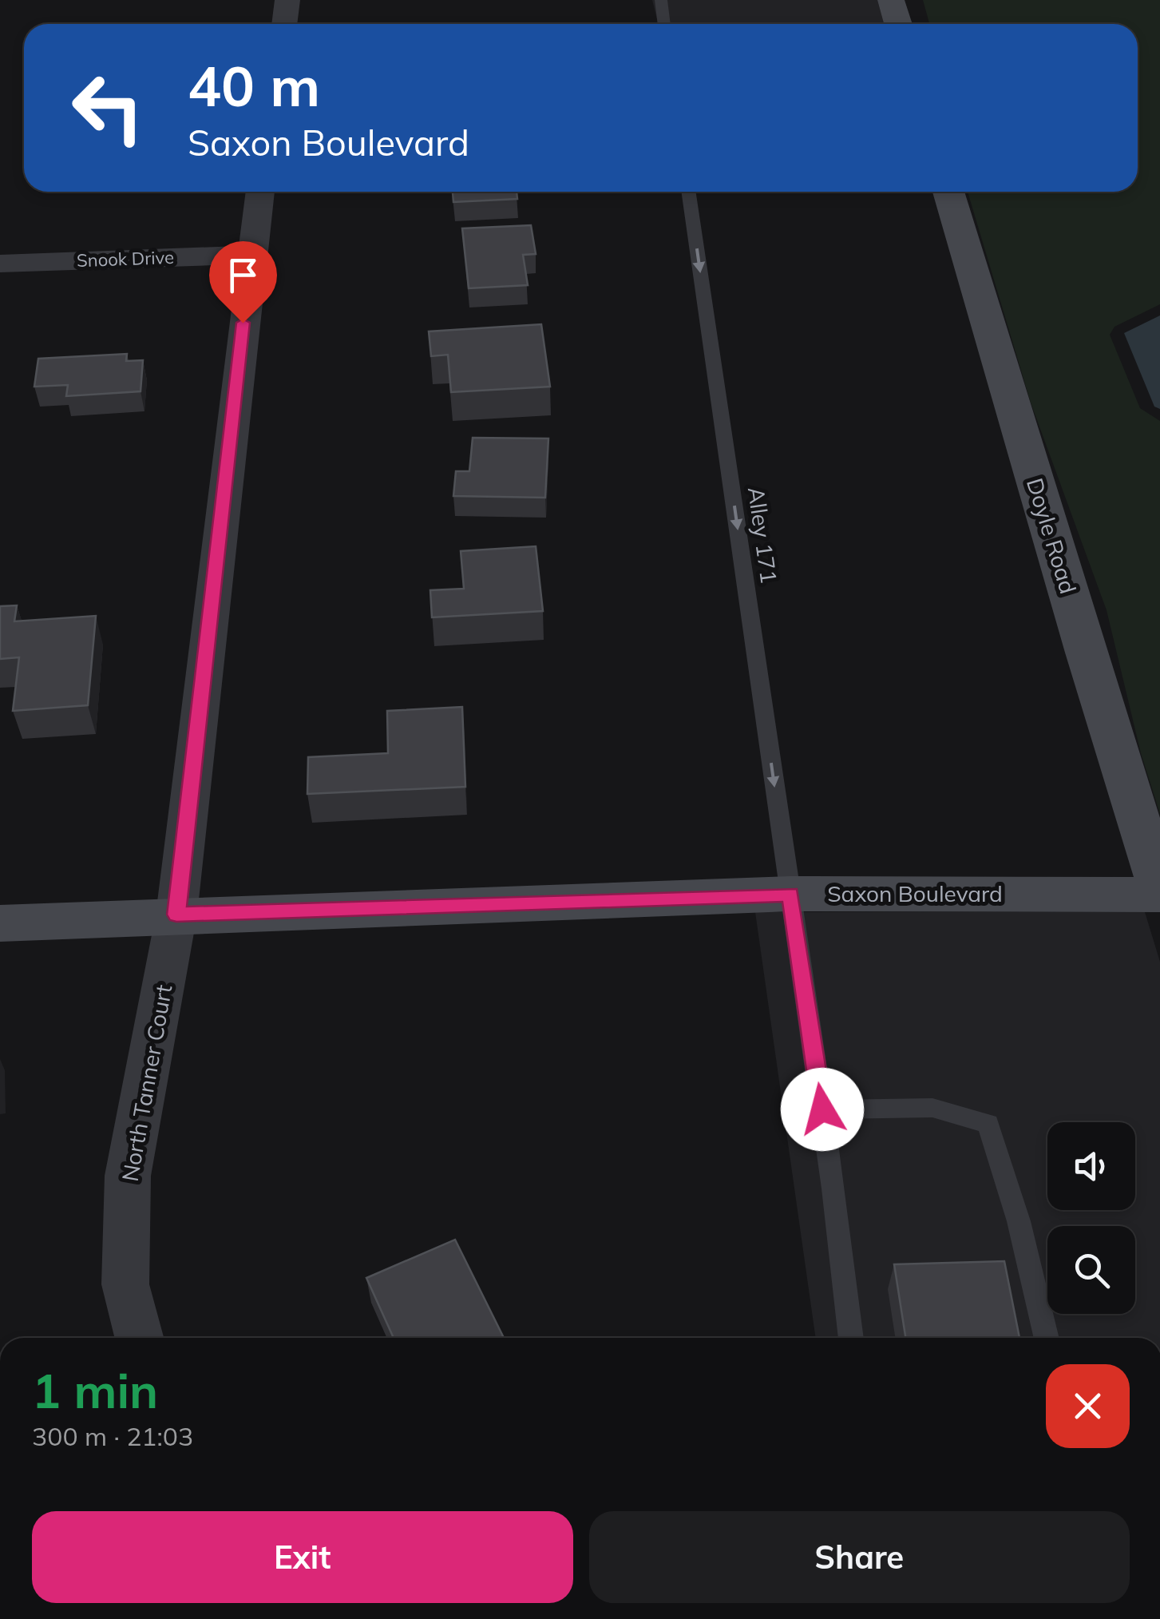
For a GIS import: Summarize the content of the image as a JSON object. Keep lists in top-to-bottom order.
{
  "streets": {
    "main road": ["Doyle Road", "Saxon Boulevard"],
    "street": ["Snook Drive", "North Tanner Court"],
    "lane": ["Alley 171"]
  },
  "crossings": [
    ["Snook Drive", "North Tanner Court"],
    ["Alley 171", "Saxon Boulevard"],
    ["Saxon Boulevard", "North Tanner Court"]
  ],
  "one_way": ["Alley 171"],
  "page": {
    "turn": ["40 m", "Saxon Boulevard"],
    "heading": ["1 min", "300 m · 21:03"],
    "buttons": ["Exit", "Share"]
  }
}
